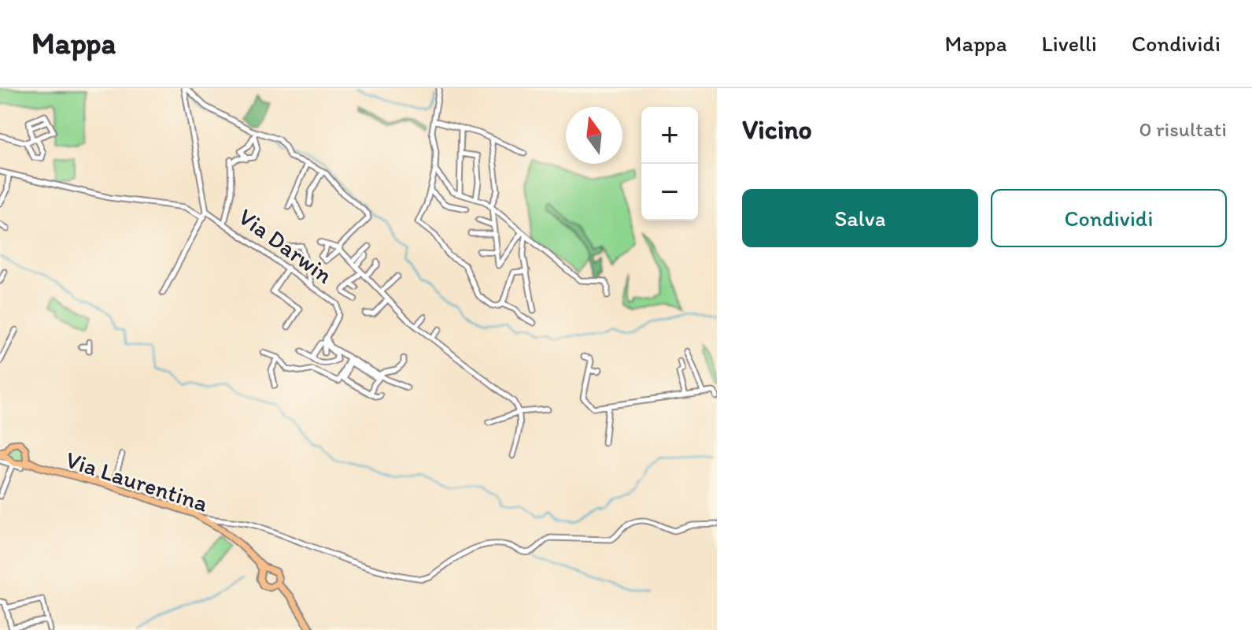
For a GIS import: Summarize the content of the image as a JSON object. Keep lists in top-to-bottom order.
{
  "streets": {
    "main road": ["Via Laurentina"],
    "street": ["Via Darwin"]
  },
  "north": "top",
  "page": {
    "header": "Mappa",
    "nav": ["Mappa", "Livelli", "Condividi"],
    "heading": ["Vicino", "0 risultati"],
    "map_buttons": ["+", "−"],
    "buttons": ["Salva", "Condividi"]
  }
}
